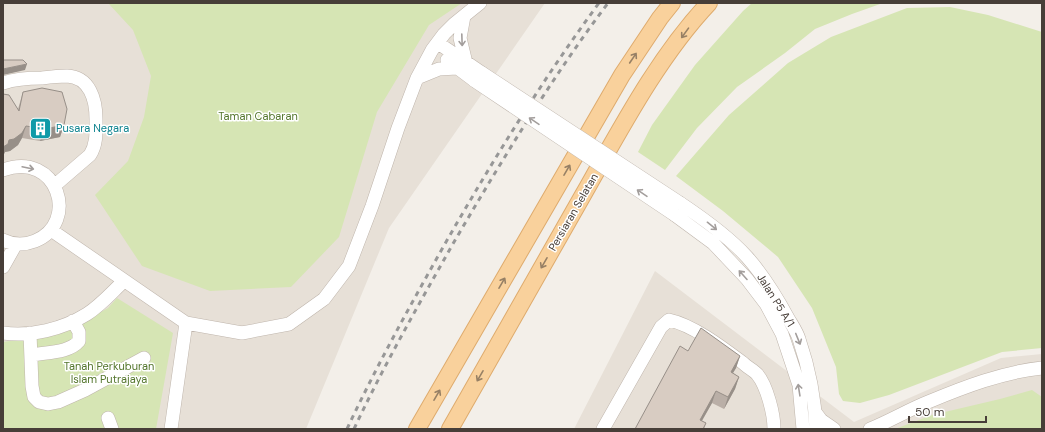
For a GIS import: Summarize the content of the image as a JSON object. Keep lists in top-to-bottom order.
{
  "streets": {
    "main road": ["Persiaran Selatan"],
    "street": ["Jalan P5 A/1"]
  },
  "parks": ["Taman Cabaran", "Tanah Perkuburan Islam Putrajaya"],
  "places": {
    "building": ["Pusara Negara"]
  },
  "scale_bar": "50 m"
}
